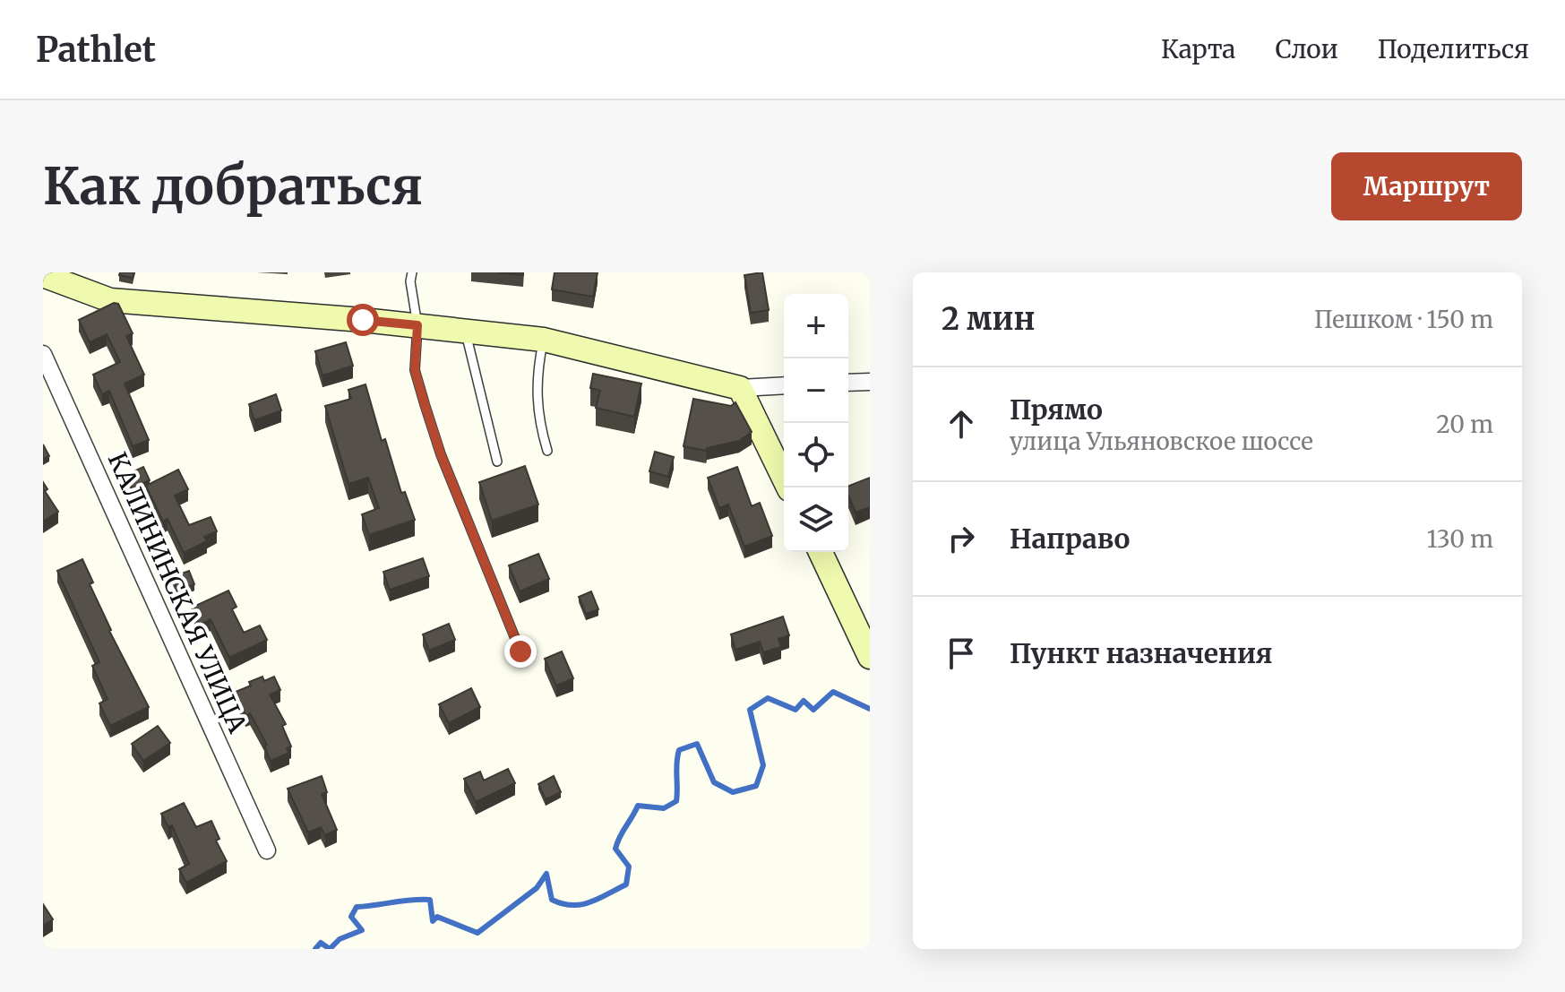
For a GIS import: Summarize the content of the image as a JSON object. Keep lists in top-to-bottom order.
{
  "streets": {
    "street": ["КАЛИНИНСКАЯ УЛИЦА"]
  },
  "page": {
    "header": "Pathlet",
    "nav": ["Карта", "Слои", "Поделиться"],
    "buttons": "Маршрут",
    "title": "Как добраться",
    "heading": ["2 мин", "Пешком · 150 m"],
    "map_buttons": ["+", "−"],
    "list": [
      ["Прямо", "улица Ульяновское шоссе", "20 m"],
      ["Направо", "130 m"],
      "Пункт назначения"
    ]
  }
}
